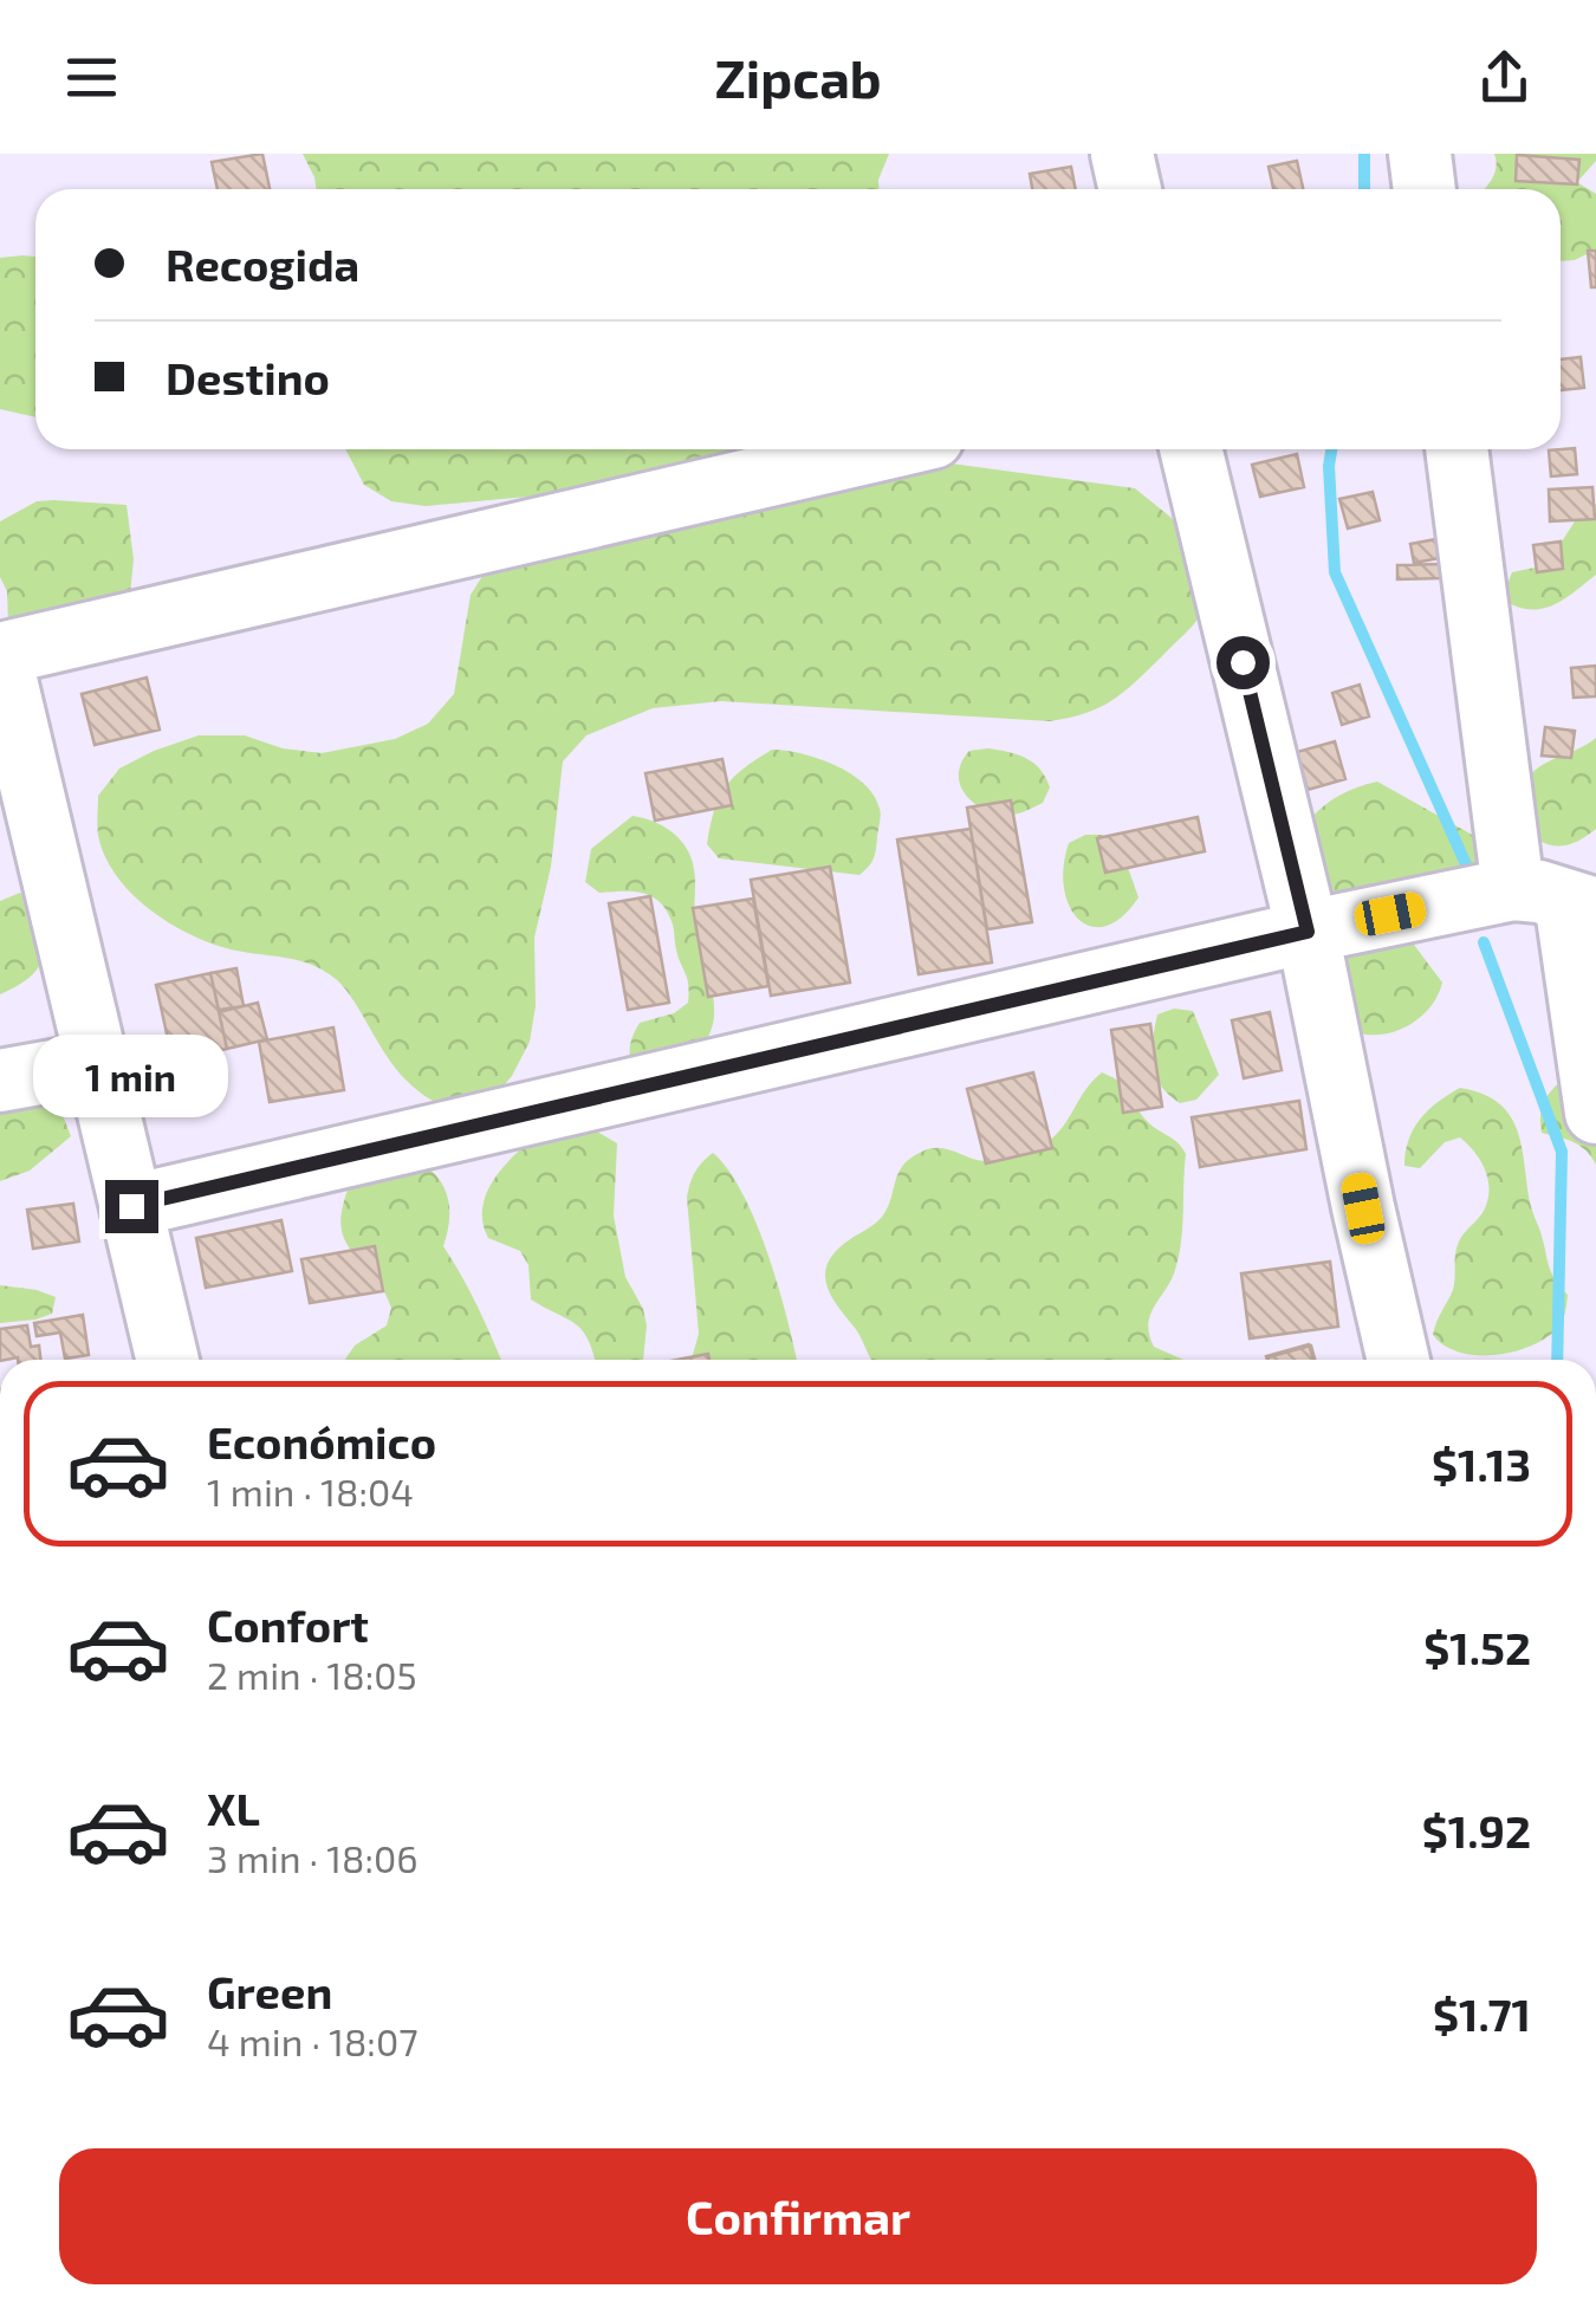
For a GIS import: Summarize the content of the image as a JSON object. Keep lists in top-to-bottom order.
{
  "page": {
    "header": "Zipcab",
    "banner": ["Recogida", "Destino"],
    "bubble": "1 min",
    "list": [
      {
        "name": "Económico",
        "note": "1 min · 18:04",
        "value": "$1.13"
      },
      {
        "name": "Confort",
        "note": "2 min · 18:05",
        "value": "$1.52"
      },
      {
        "name": "XL",
        "note": "3 min · 18:06",
        "value": "$1.92"
      },
      {
        "name": "Green",
        "note": "4 min · 18:07",
        "value": "$1.71"
      }
    ],
    "buttons": "Confirmar"
  }
}
